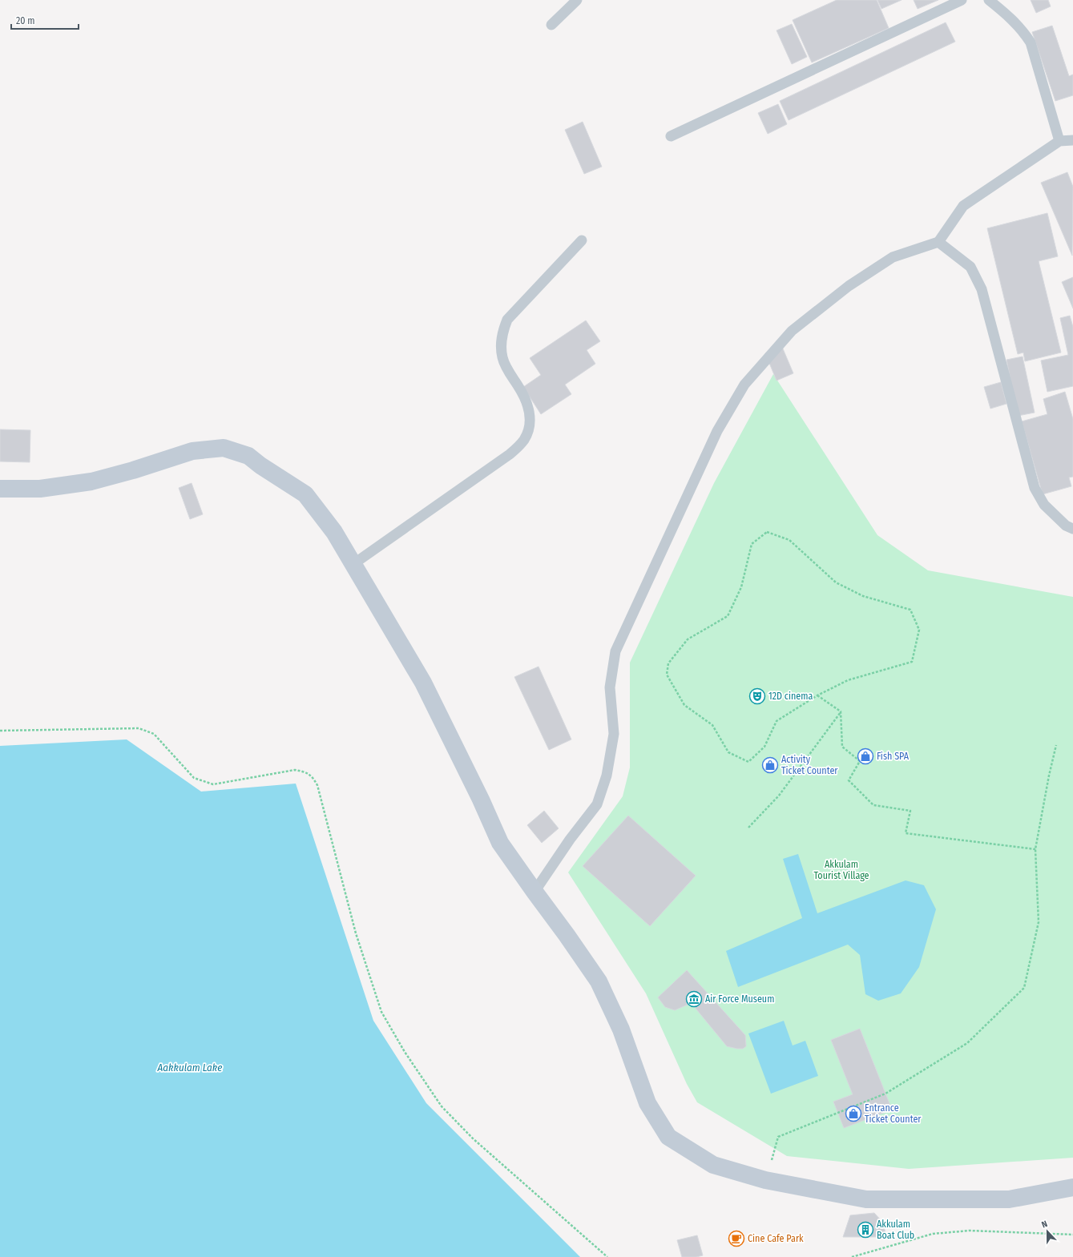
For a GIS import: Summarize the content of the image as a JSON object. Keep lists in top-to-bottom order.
{
  "water": ["Aakkulam Lake"],
  "parks": ["Akkulam Tourist Village"],
  "places": {
    "theatre": ["12D cinema"],
    "shop": ["Fish SPA", "Activity Ticket Counter", "Entrance Ticket Counter"],
    "museum": ["Air Force Museum"],
    "building": ["Akkulam Boat Club"],
    "cafe": ["Cine Cafe Park"]
  },
  "scale_bar": "20 m",
  "north": "top"
}
